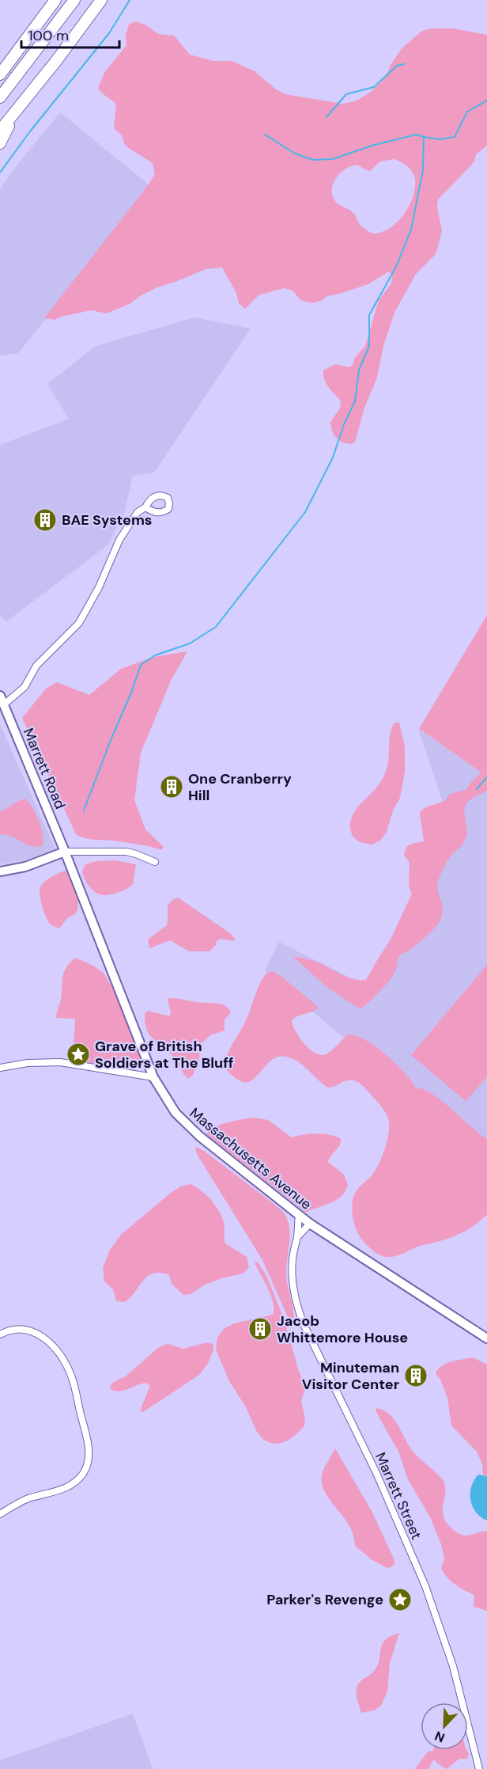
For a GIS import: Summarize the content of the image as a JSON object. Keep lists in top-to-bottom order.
{
  "streets": {
    "main road": ["Marrett Road", "Massachusetts Avenue"],
    "street": ["Marrett Street"]
  },
  "crossings": [
    ["Marrett Road", "Massachusetts Avenue"],
    ["Massachusetts Avenue", "Marrett Street"]
  ],
  "places": {
    "building": [
      "BAE Systems",
      "One Cranberry Hill",
      "Jacob Whittemore House",
      "Minuteman Visitor Center"
    ],
    "place": ["Grave of British Soldiers at The Bluff", "Parker's Revenge"]
  },
  "scale_bar": "100 m",
  "north": "bottom left"
}
